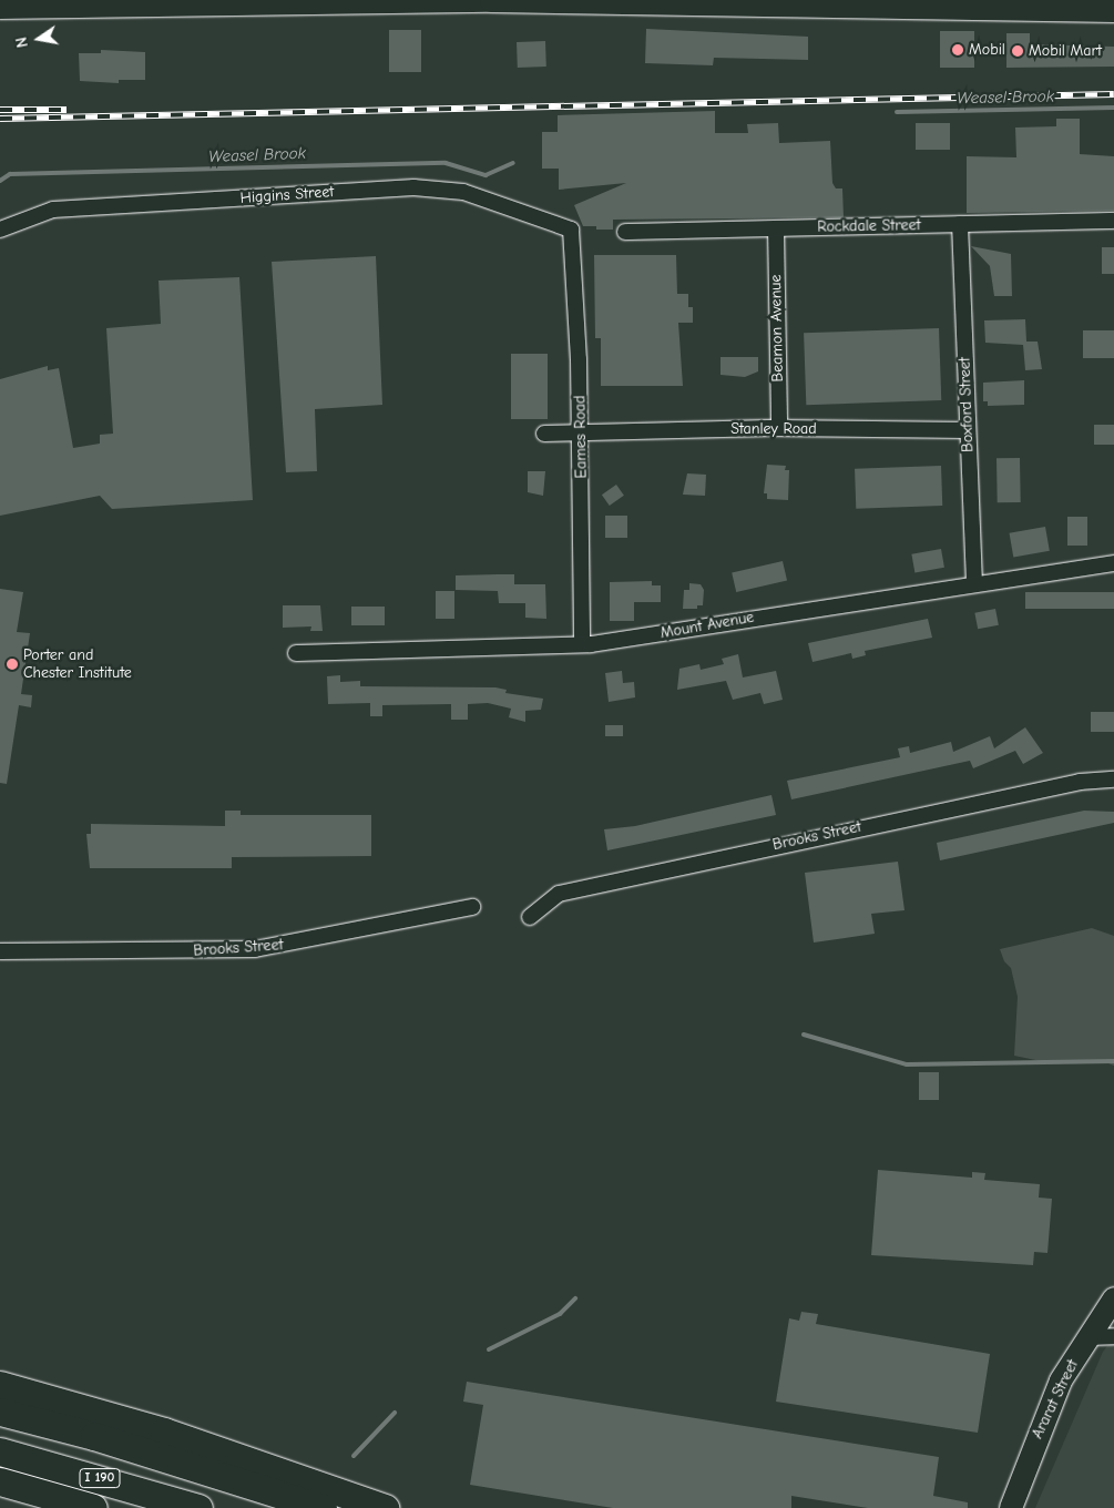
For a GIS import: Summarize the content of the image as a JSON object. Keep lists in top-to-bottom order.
{
  "streets": {
    "highway": ["I 190"],
    "main road": ["Ararat Street"],
    "street": [
      "Higgins Street",
      "Rockdale Street",
      "Beamon Avenue",
      "Boxford Street",
      "Stanley Road",
      "Eames Road",
      "Mount Avenue",
      "Brooks Street"
    ]
  },
  "crossings": [
    ["Higgins Street", "Eames Road"],
    ["Rockdale Street", "Beamon Avenue"],
    ["Rockdale Street", "Boxford Street"],
    ["Beamon Avenue", "Stanley Road"],
    ["Boxford Street", "Stanley Road"],
    ["Boxford Street", "Mount Avenue"],
    ["Stanley Road", "Eames Road"],
    ["Eames Road", "Mount Avenue"]
  ],
  "water": ["Weasel Brook"],
  "places": ["Mobil", "Mobil Mart", "Porter and Chester Institute"],
  "north": "left"
}
